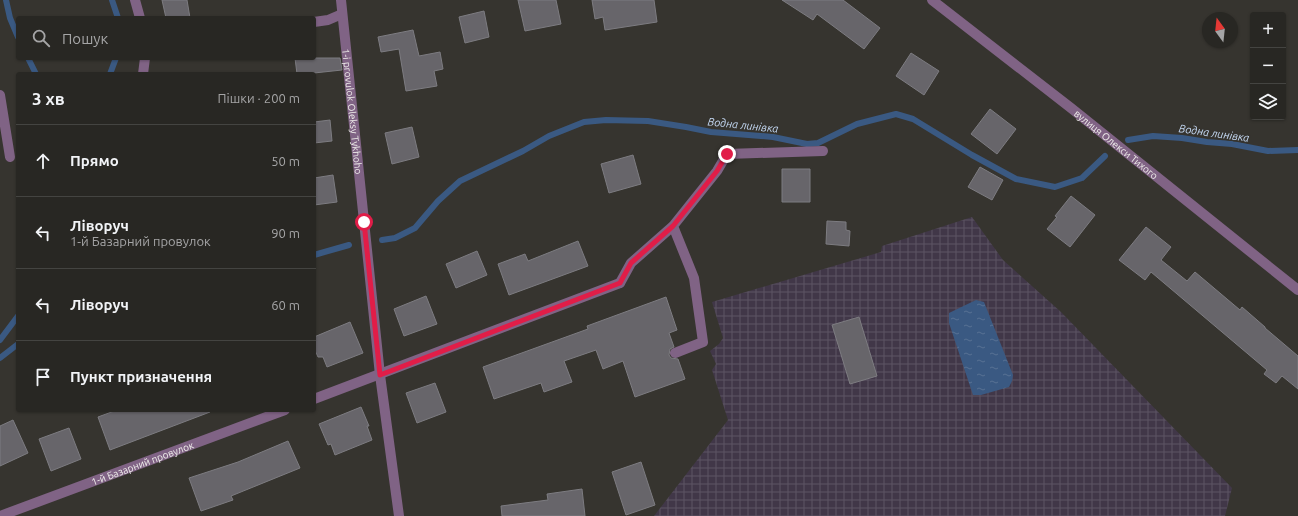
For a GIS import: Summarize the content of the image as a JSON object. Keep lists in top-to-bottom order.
{
  "streets": {
    "street": ["1-i provulok Oleksy Tykhoho", "вулиця Олекси Тихого", "1-й Базарний провулок"]
  },
  "water": ["Водна линівка"],
  "north": "top",
  "page": {
    "map_buttons": ["+", "−"],
    "search": "Пошук",
    "heading": ["3 хв", "Пішки · 200 m"],
    "list": [
      ["Прямо", "50 m"],
      ["Ліворуч", "1-й Базарний провулок", "90 m"],
      ["Ліворуч", "60 m"],
      "Пункт призначення"
    ]
  }
}
